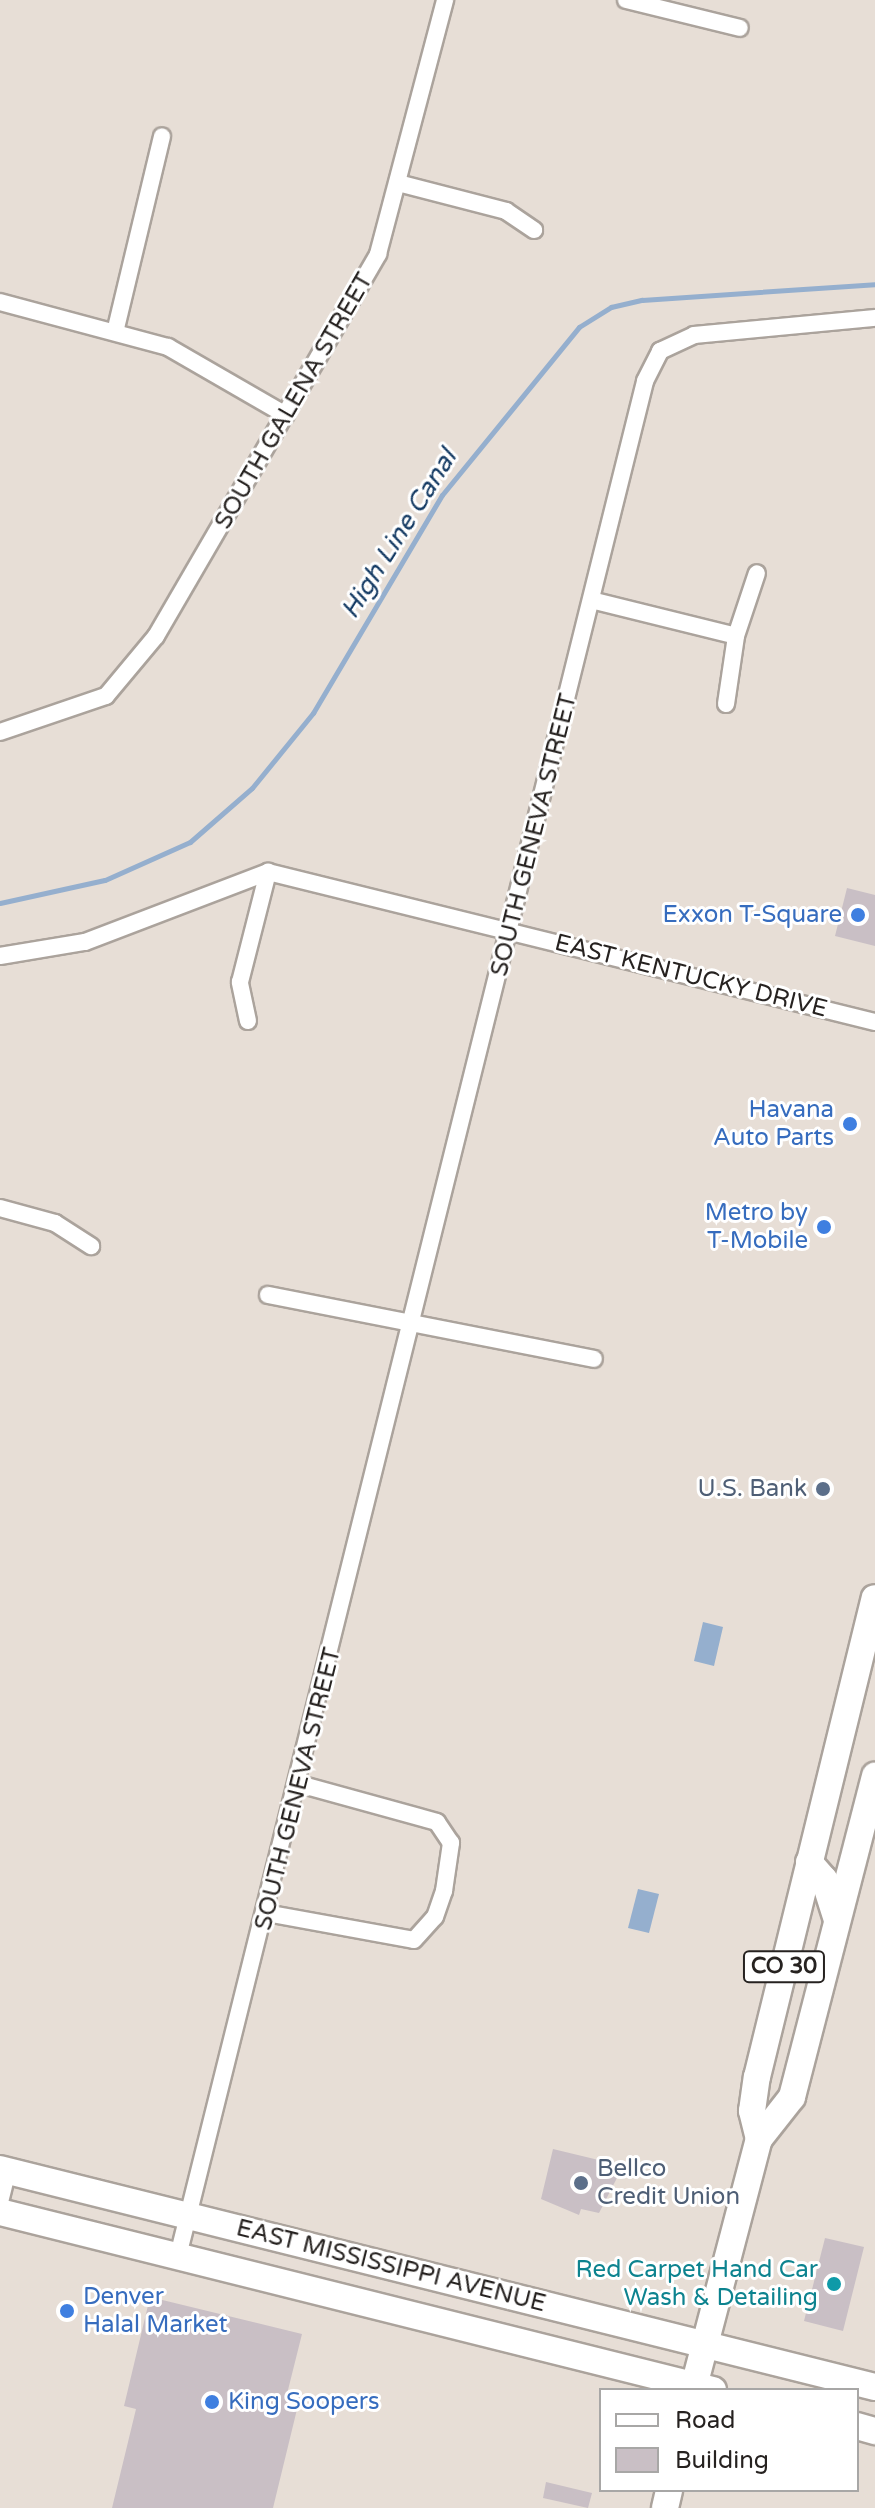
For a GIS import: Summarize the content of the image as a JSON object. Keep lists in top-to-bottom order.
{
  "streets": {
    "main road": ["CO 30", "EAST MISSISSIPPI AVENUE"],
    "street": ["SOUTH GALENA STREET", "SOUTH GENEVA STREET", "EAST KENTUCKY DRIVE"]
  },
  "crossings": [
    ["SOUTH GENEVA STREET", "EAST KENTUCKY DRIVE"],
    ["SOUTH GENEVA STREET", "EAST MISSISSIPPI AVENUE"],
    ["CO 30", "EAST MISSISSIPPI AVENUE"]
  ],
  "water": ["High Line Canal"],
  "places": [
    "Exxon T-Square",
    "Havana Auto Parts",
    "Metro by T-Mobile",
    "U.S. Bank",
    "Bellco Credit Union",
    "Red Carpet Hand Car Wash & Detailing",
    "Denver Halal Market",
    "King Soopers"
  ],
  "legend": ["Road", "Building"]
}
